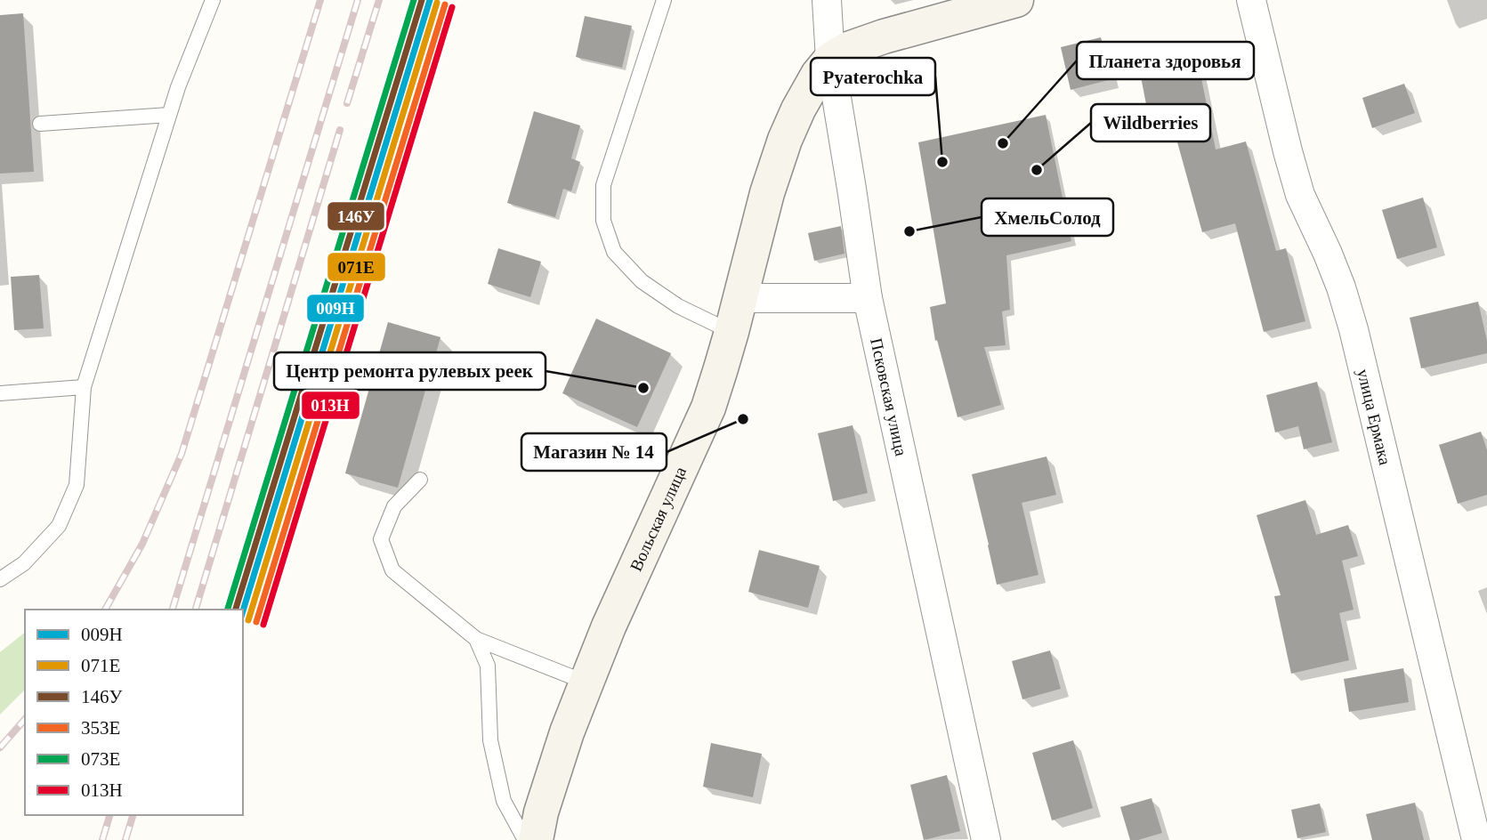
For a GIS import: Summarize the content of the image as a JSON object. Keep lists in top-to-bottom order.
{
  "streets": {
    "street": ["Псковская улица", "улица Ермака", "Вольская улица"]
  },
  "crossings": [
    ["Псковская улица", "Вольская улица"]
  ],
  "places": [
    "Планета здоровья",
    "Pyaterochka",
    "Wildberries",
    "ХмельСолод",
    "Центр ремонта рулевых реек",
    "Магазин № 14"
  ],
  "lines": [
    "transit line 009Н",
    "transit line 146У",
    "transit line 073Е",
    "transit line 071Е",
    "transit line 353Е",
    "transit line 013Н"
  ],
  "legend": [
    "009Н",
    "071Е",
    "146У",
    "353Е",
    "073Е",
    "013Н"
  ]
}
